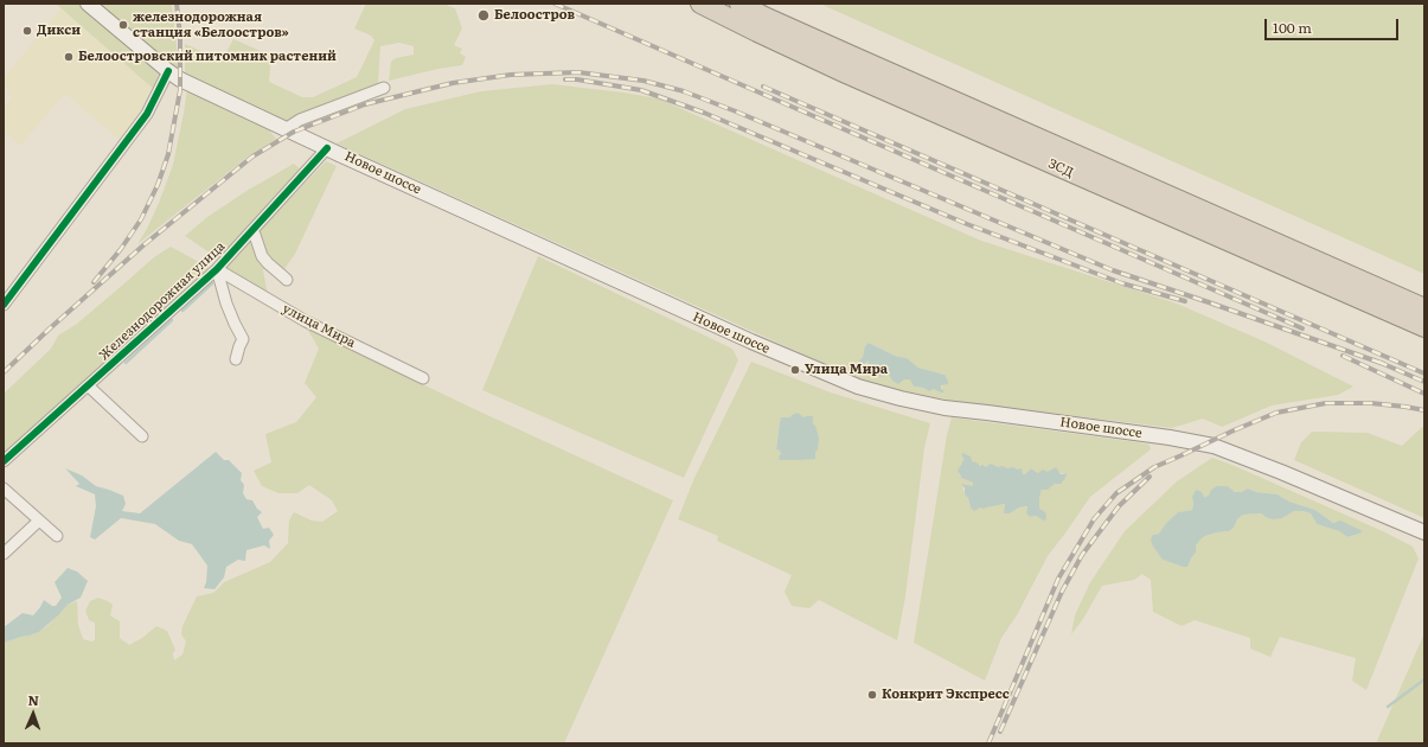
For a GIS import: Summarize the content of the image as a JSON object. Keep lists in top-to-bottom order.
{
  "streets": {
    "highway": ["ЗСД"],
    "main road": ["Новое шоссе"],
    "street": ["Железнодорожная улица", "улица Мира"]
  },
  "crossings": [
    ["Новое шоссе", "Железнодорожная улица"],
    ["Железнодорожная улица", "улица Мира"]
  ],
  "places": [
    "Белоостров",
    "железнодорожная станция «Белоостров»",
    "Дикси",
    "Белоостровский питомник растений",
    "Улица Мира",
    "Конкрит Экспресс"
  ],
  "scale_bar": "100 m",
  "north": "top"
}
